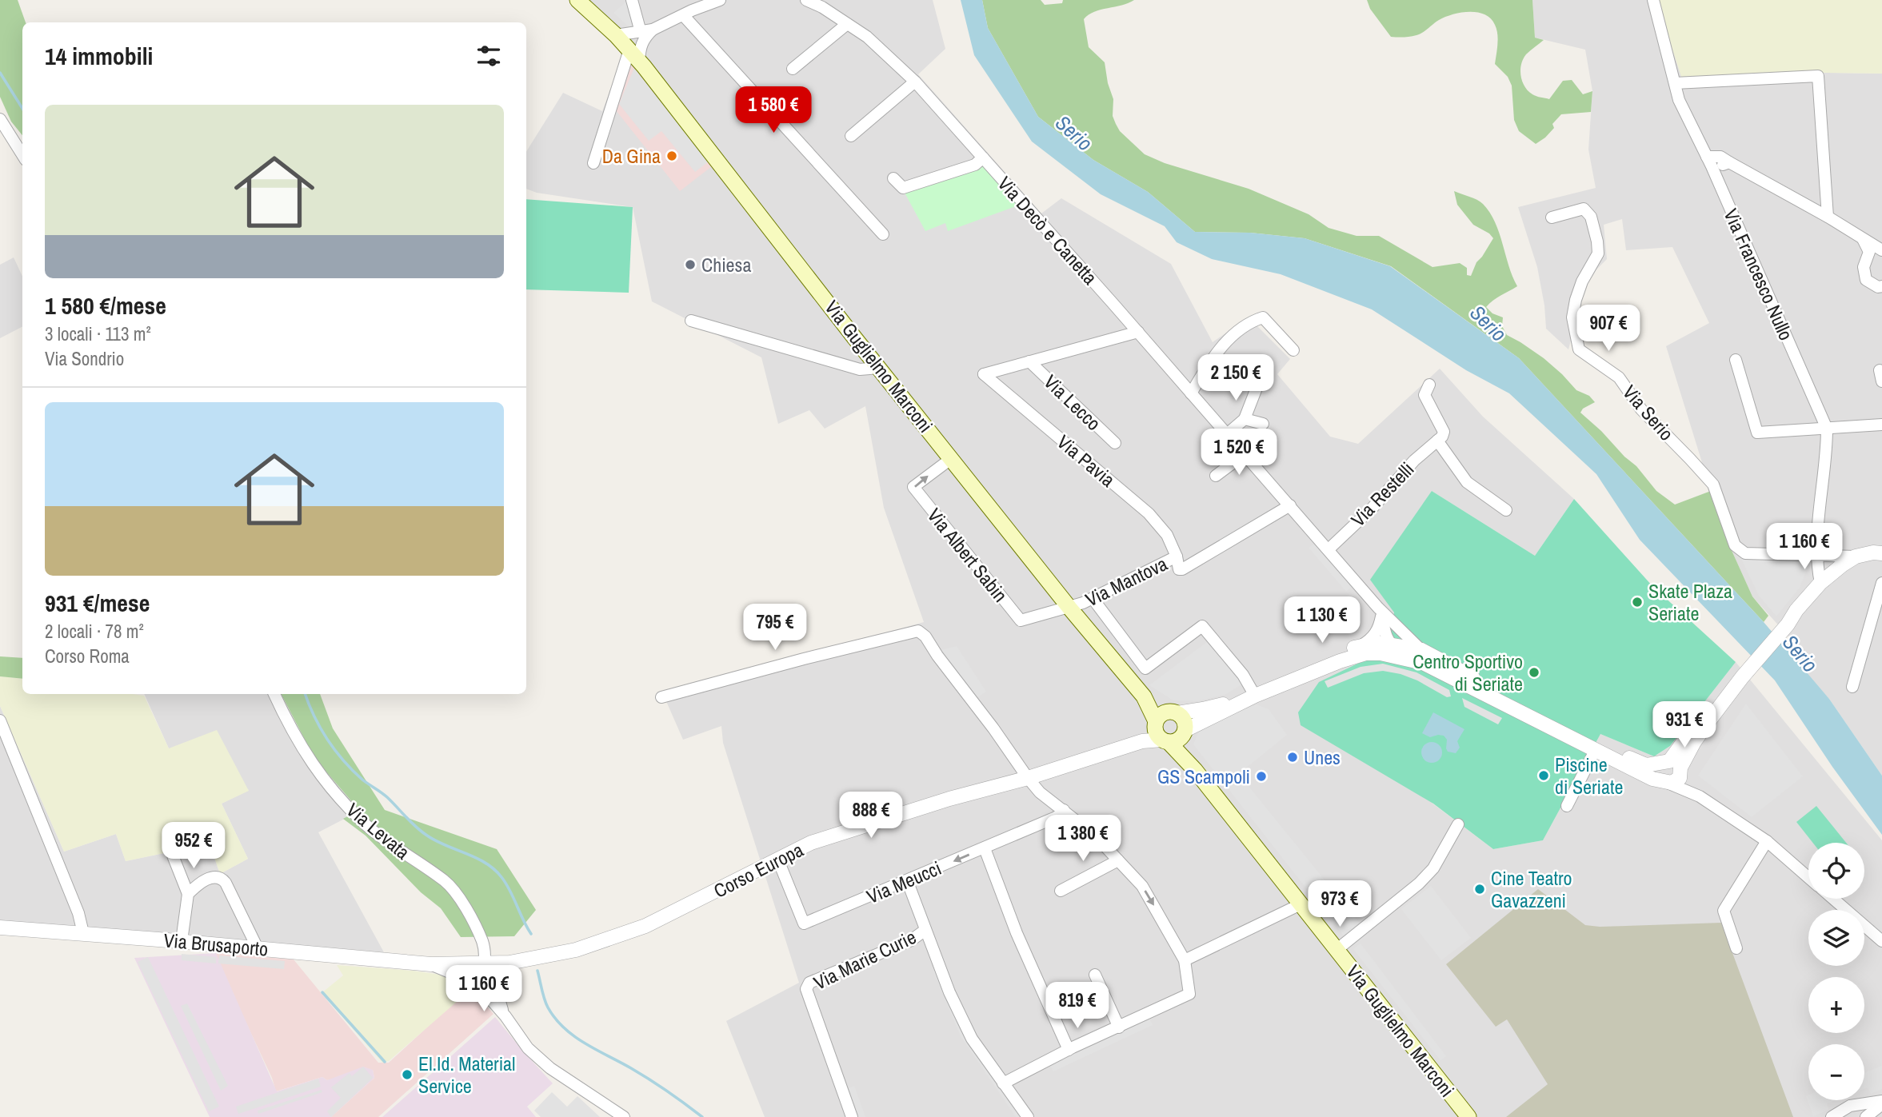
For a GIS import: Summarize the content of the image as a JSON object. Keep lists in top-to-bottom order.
{
  "streets": {
    "main road": ["Via Guglielmo Marconi", "Corso Europa"],
    "street": [
      "Via Decò e Canetta",
      "Via Francesco Nullo",
      "Via Lecco",
      "Via Serio",
      "Via Pavia",
      "Via Restelli",
      "Via Albert Sabin",
      "Via Mantova",
      "Via Levata",
      "Via Meucci",
      "Via Brusaporto",
      "Via Marie Curie"
    ]
  },
  "crossings": [
    ["Via Decò e Canetta", "Via Lecco"],
    ["Via Decò e Canetta", "Via Restelli"],
    ["Via Decò e Canetta", "Via Mantova"],
    ["Via Decò e Canetta", "Corso Europa"],
    ["Via Francesco Nullo", "Via Serio"],
    ["Via Guglielmo Marconi", "Via Albert Sabin"],
    ["Via Guglielmo Marconi", "Via Mantova"],
    ["Via Guglielmo Marconi", "Corso Europa"],
    ["Via Lecco", "Via Pavia"],
    ["Via Pavia", "Via Mantova"],
    ["Via Albert Sabin", "Via Mantova"],
    ["Via Levata", "Via Brusaporto"],
    ["Corso Europa", "Via Meucci"],
    ["Corso Europa", "Via Brusaporto"]
  ],
  "water": ["Serio"],
  "places": [
    "Da Gina",
    "Chiesa",
    "Skate Plaza Seriate",
    "Centro Sportivo di Seriate",
    "Unes",
    "Piscine di Seriate",
    "GS Scampoli",
    "Cine Teatro Gavazzeni",
    "El.Id. Material Service"
  ],
  "page": {
    "heading": "14 immobili",
    "price": [
      "1 580 €",
      "907 €",
      "2 150 €",
      "1 520 €",
      "1 160 €",
      "1 130 €",
      "795 €",
      "931 €",
      "888 €",
      "1 380 €",
      "952 €",
      "973 €",
      "1 160 €",
      "819 €"
    ],
    "list": [
      {
        "name": "1 580 €/mese",
        "note": "3 locali · 113 m² · Via Sondrio"
      },
      {
        "name": "931 €/mese",
        "note": "2 locali · 78 m² · Corso Roma"
      }
    ],
    "map_buttons": ["+", "−"]
  }
}
